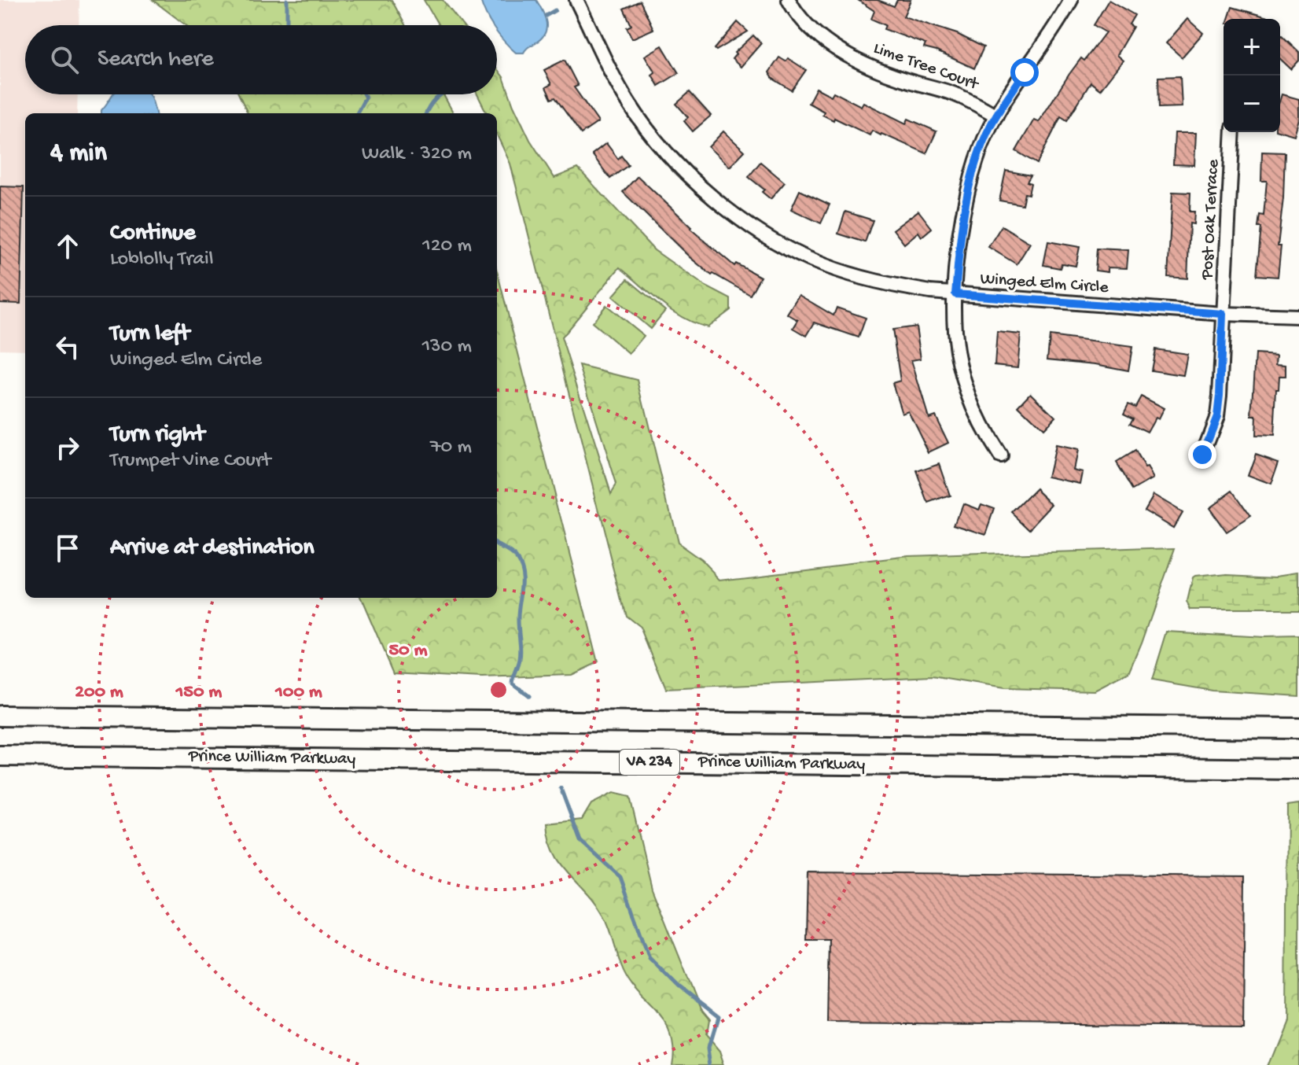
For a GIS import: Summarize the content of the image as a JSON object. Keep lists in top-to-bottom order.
{
  "streets": {
    "highway": ["Prince William Parkway", "VA 234"],
    "street": ["Lime Tree Court", "Post Oak Terrace", "Winged Elm Circle"]
  },
  "crossings": [
    ["Post Oak Terrace", "Winged Elm Circle"]
  ],
  "page": {
    "map_buttons": ["+", "−"],
    "search": "Search here",
    "heading": ["4 min", "Walk · 320 m"],
    "list": [
      ["Continue", "Loblolly Trail", "120 m"],
      ["Turn left", "Winged Elm Circle", "130 m"],
      ["Turn right", "Trumpet Vine Court", "70 m"],
      "Arrive at destination"
    ]
  },
  "rings": [
    "50 m",
    "150 m",
    "100 m",
    "200 m"
  ]
}
